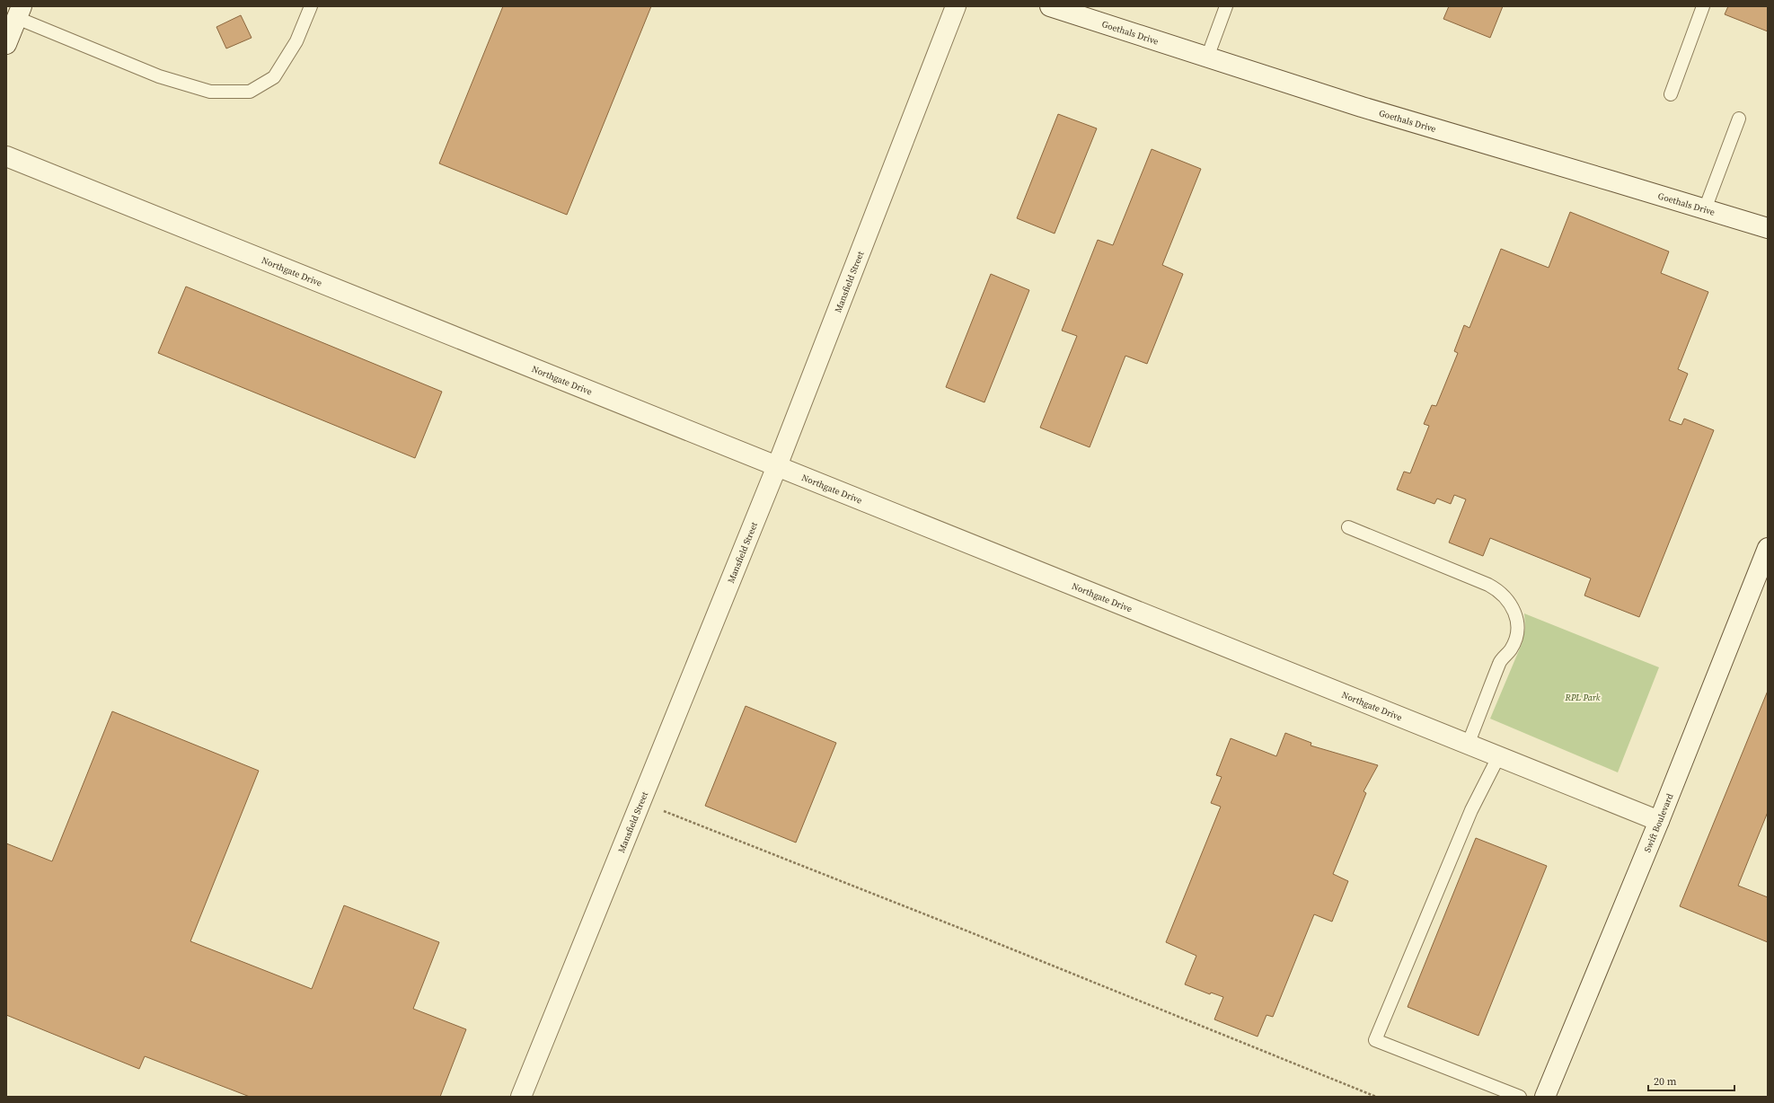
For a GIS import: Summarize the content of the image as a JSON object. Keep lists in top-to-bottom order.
{
  "streets": {
    "street": [
      "Goethals Drive",
      "Northgate Drive",
      "Mansfield Street",
      "Swift Boulevard"
    ]
  },
  "crossings": [
    ["Northgate Drive", "Mansfield Street"],
    ["Northgate Drive", "Swift Boulevard"]
  ],
  "parks": ["RPL Park"],
  "scale_bar": "20 m"
}
